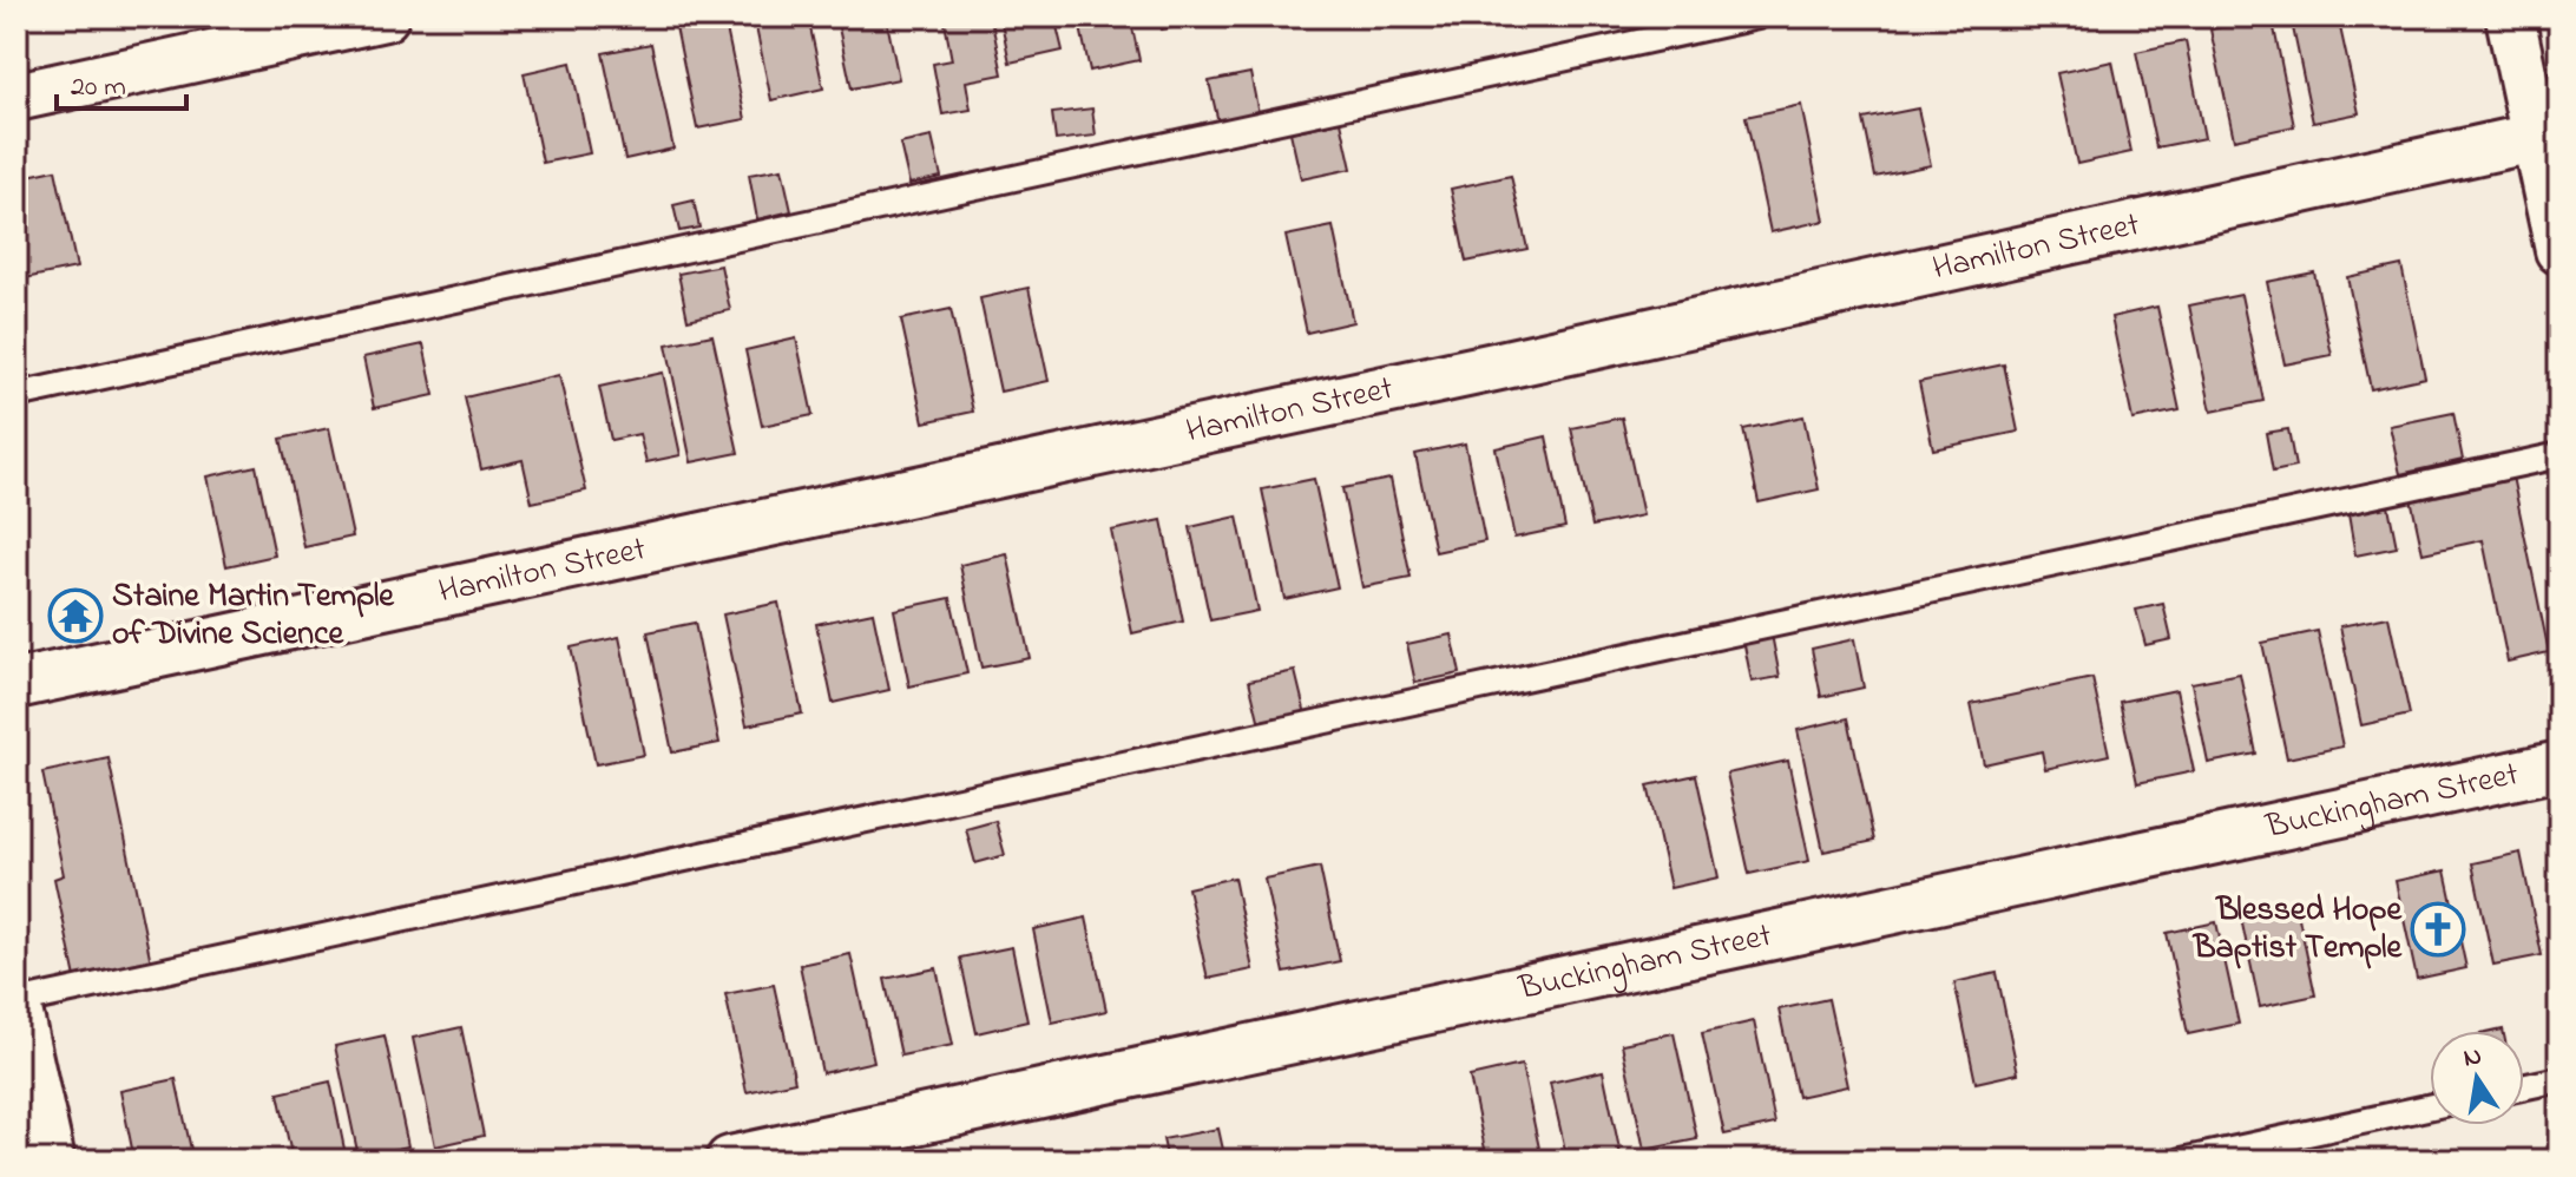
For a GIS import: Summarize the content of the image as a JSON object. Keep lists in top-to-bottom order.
{
  "streets": {
    "street": ["Hamilton Street", "Buckingham Street"]
  },
  "places": {
    "temple": ["Staine Martin Temple of Divine Science"],
    "church": ["Blessed Hope Baptist Temple"]
  },
  "scale_bar": "20 m",
  "north": "top"
}
